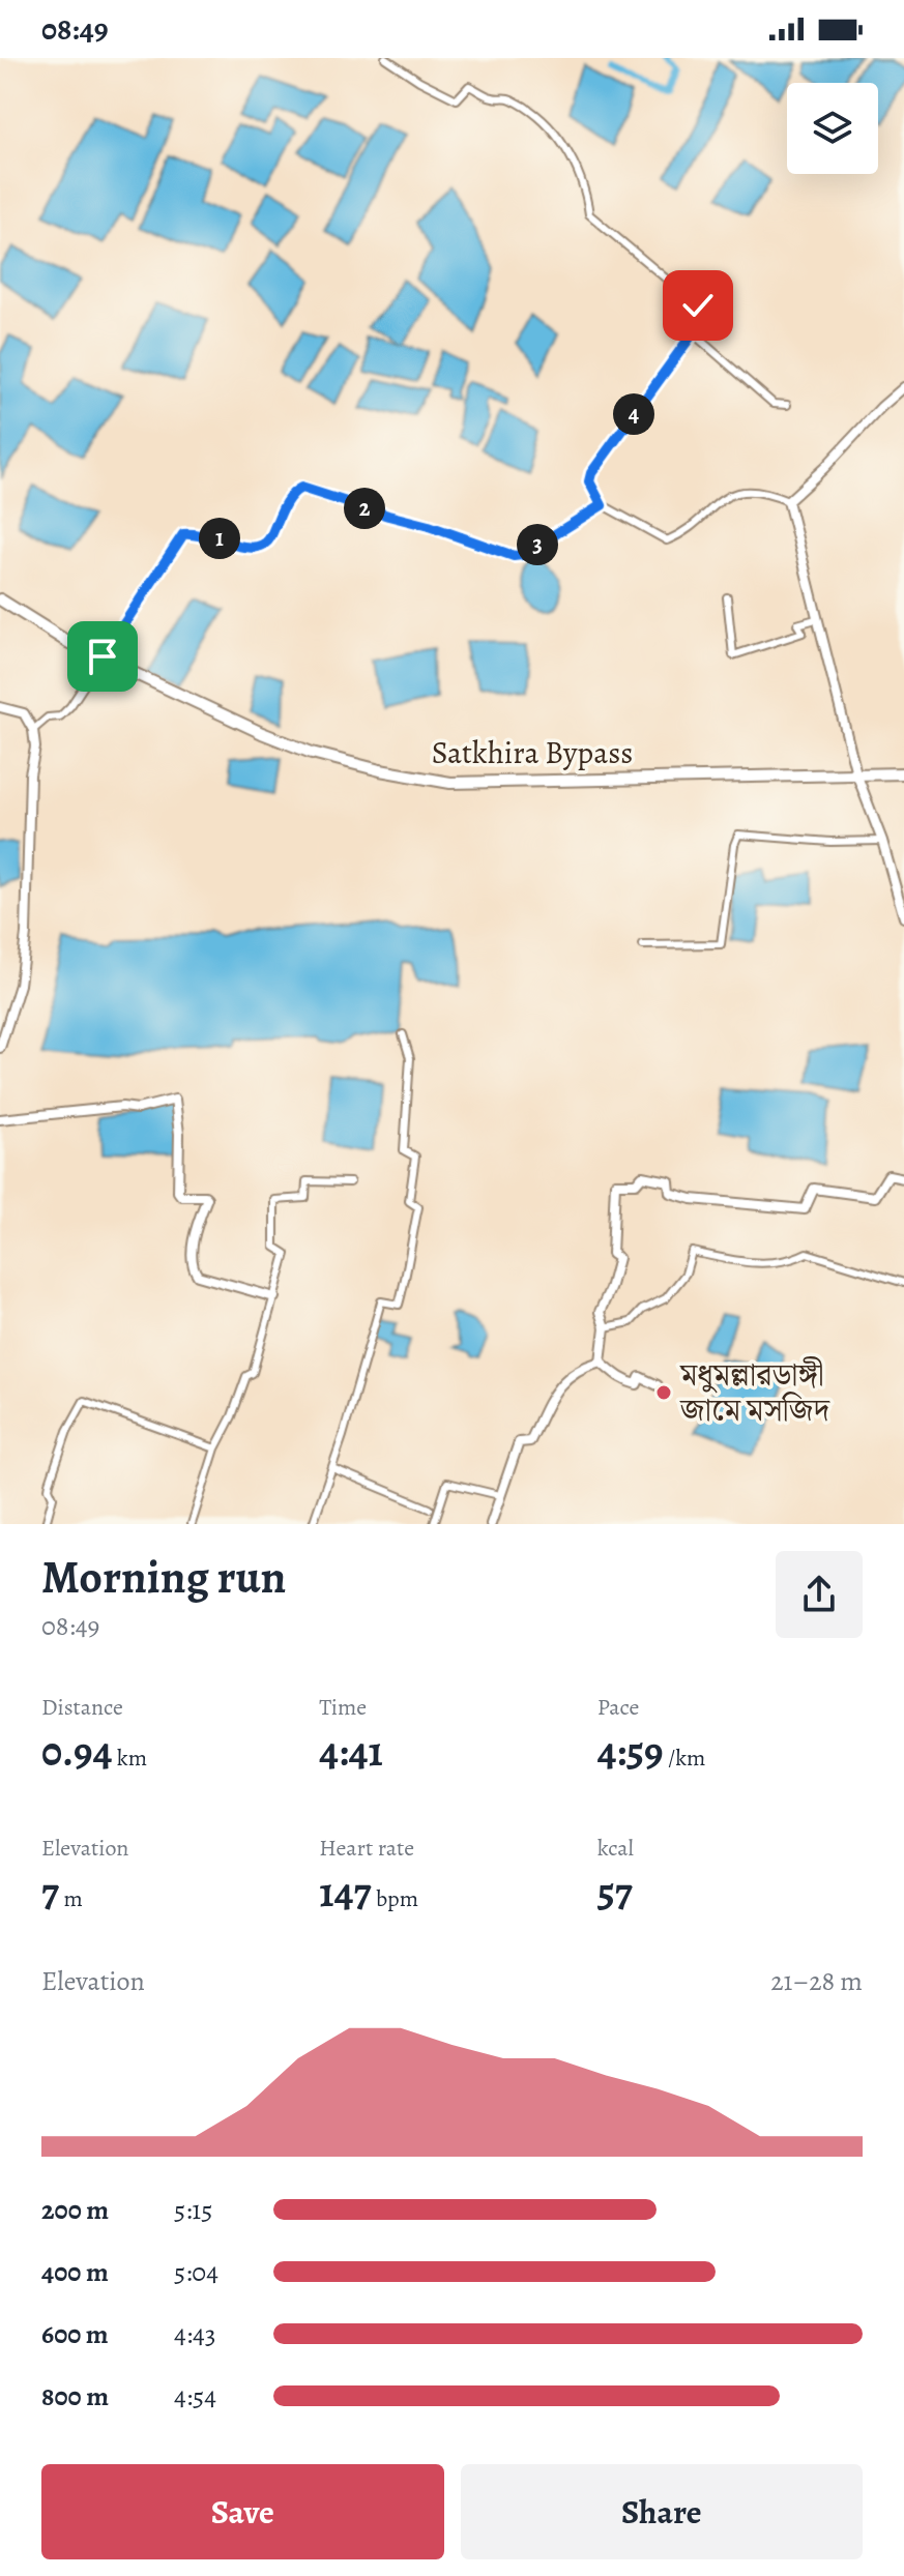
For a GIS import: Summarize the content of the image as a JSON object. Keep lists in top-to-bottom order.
{
  "streets": {
    "highway": ["Satkhira Bypass"]
  },
  "places": ["মধুমল্লারডাঙ্গী জামে মসজিদ"],
  "page": {
    "status": "08:49",
    "pins": [
      "4",
      "2",
      "1",
      "3"
    ],
    "heading": ["Morning run", "08:49"],
    "stats": [
      ["Distance", "0.94 km"],
      ["Time", "4:41"],
      ["Pace", "4:59 /km"],
      ["Elevation", "7 m"],
      ["Heart rate", "147 bpm"],
      ["kcal", "57"]
    ],
    "chart": ["Elevation", "21–28 m"],
    "list": [
      {
        "name": "200 m",
        "note": "5:15"
      },
      {
        "name": "400 m",
        "note": "5:04"
      },
      {
        "name": "600 m",
        "note": "4:43"
      },
      {
        "name": "800 m",
        "note": "4:54"
      }
    ],
    "buttons": ["Save", "Share"]
  }
}
